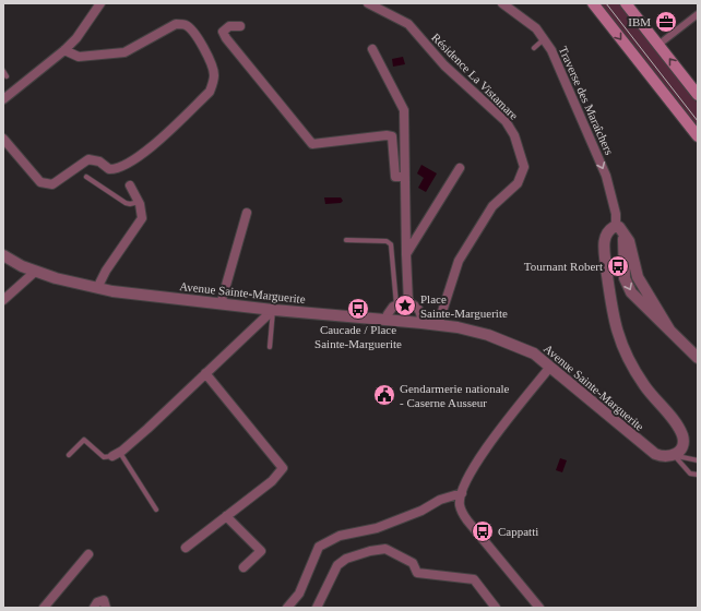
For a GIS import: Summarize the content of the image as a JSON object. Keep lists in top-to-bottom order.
{
  "streets": {
    "street": ["Résidence La Vistamare", "Traverse des Maraîchers", "Avenue Sainte-Marguerite"]
  },
  "crossings": [
    ["Résidence La Vistamare", "Avenue Sainte-Marguerite"]
  ],
  "one_way": ["Traverse des Maraîchers"],
  "places": {
    "office": ["IBM"],
    "bus stop": ["Tournant Robert", "Caucade / Place Sainte-Marguerite", "Cappatti"],
    "place": ["Place Sainte-Marguerite"],
    "public building": ["Gendarmerie nationale - Caserne Ausseur"]
  }
}
